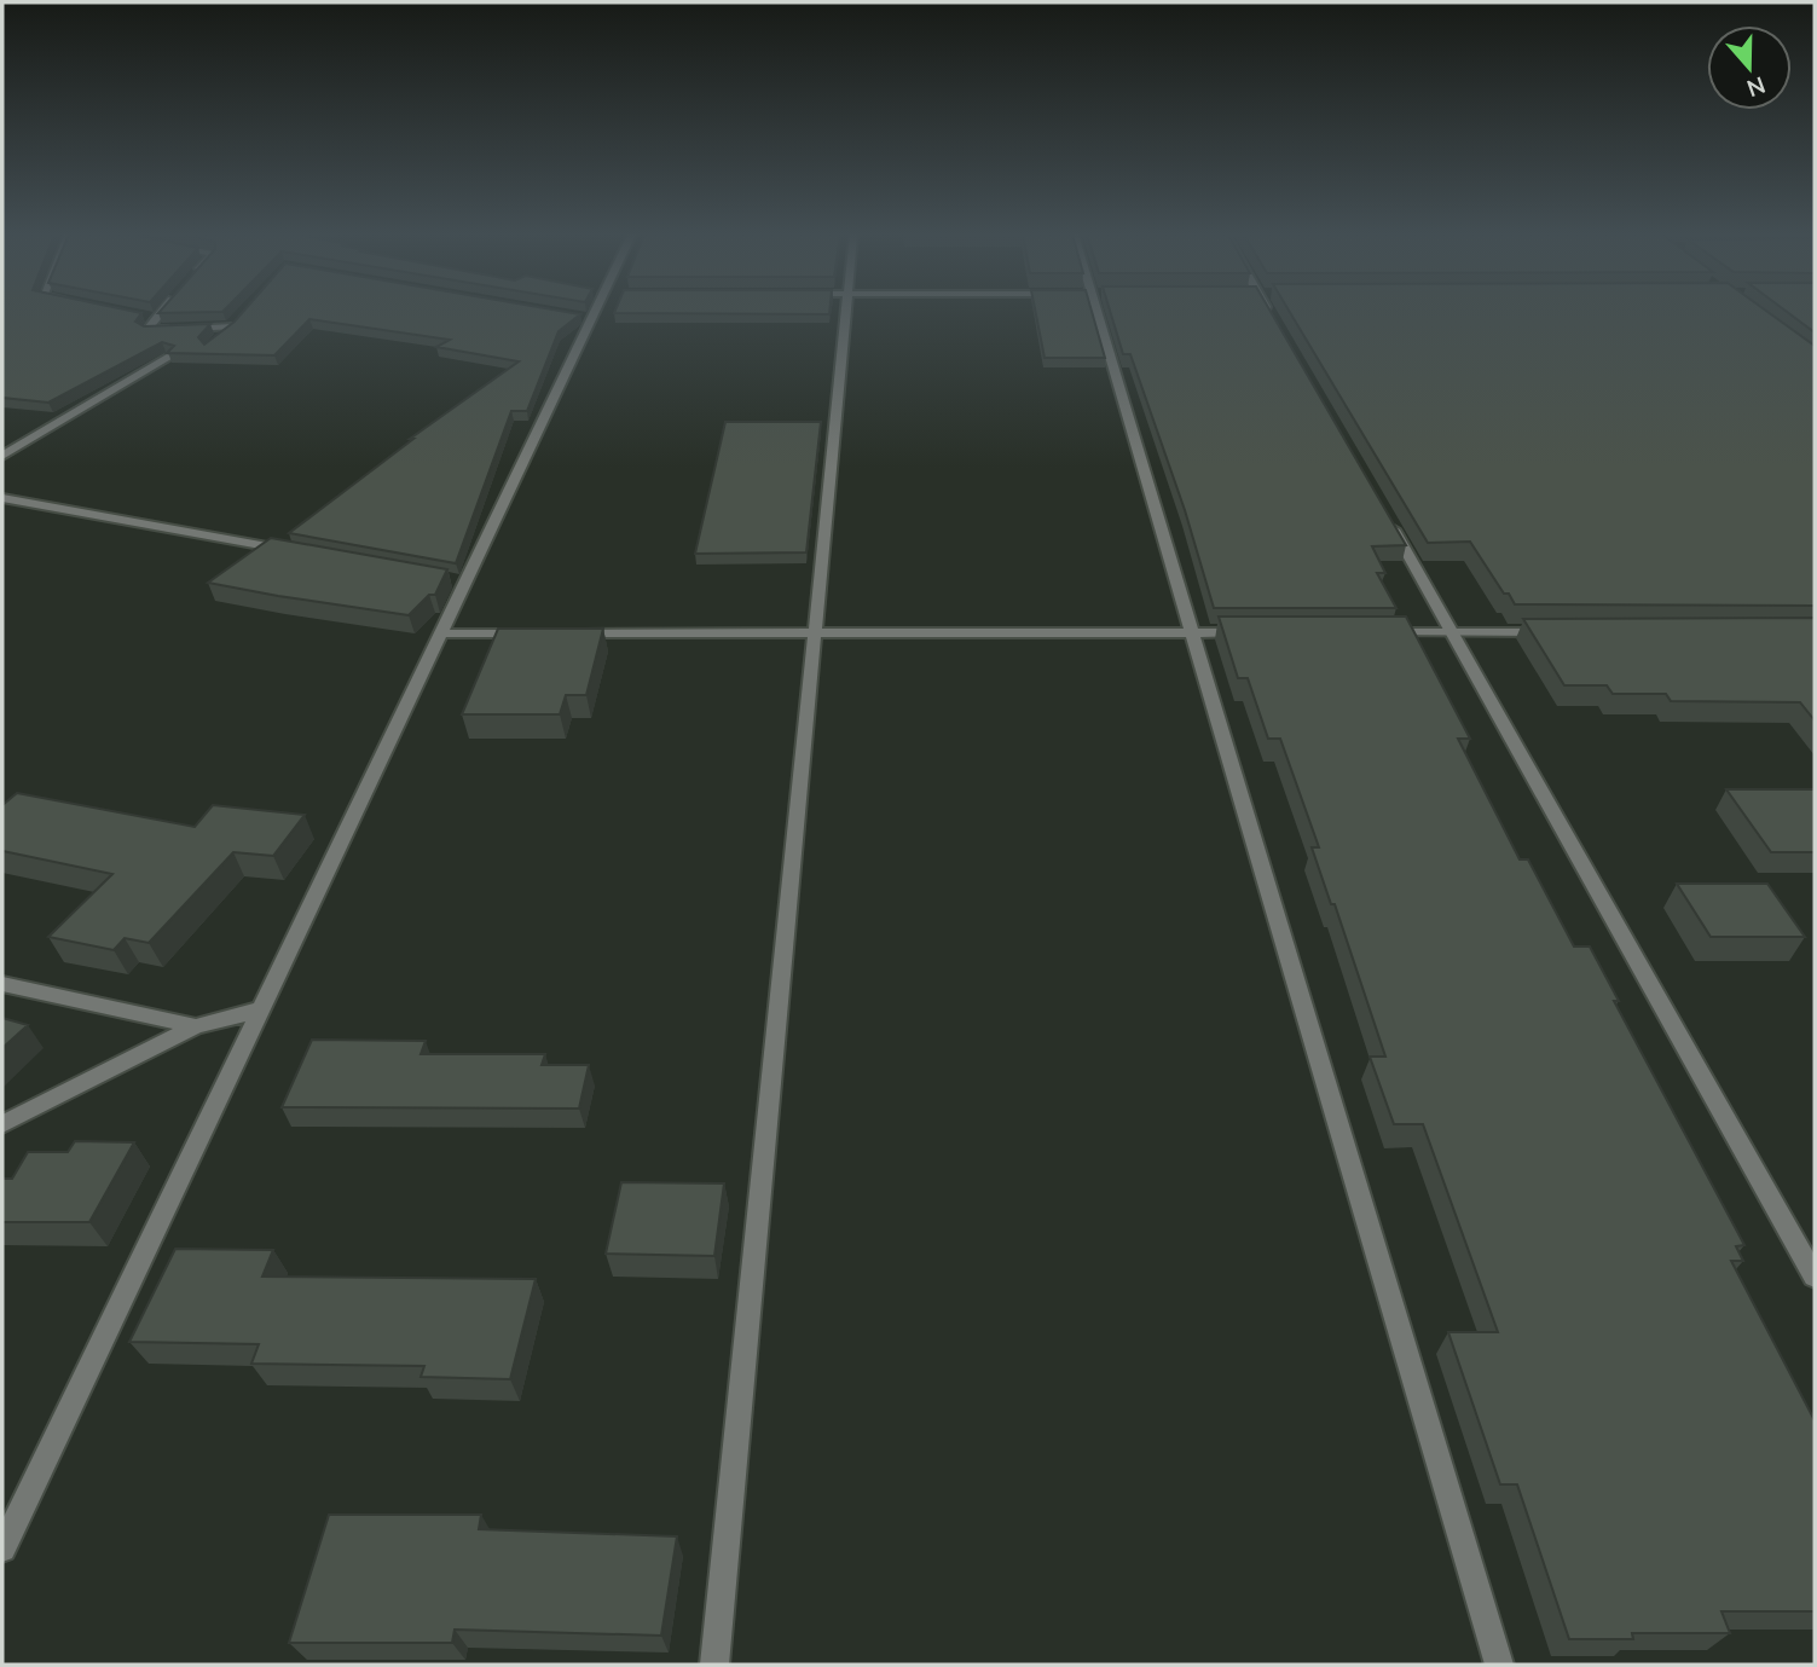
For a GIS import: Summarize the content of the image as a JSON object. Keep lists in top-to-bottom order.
{
  "north": "bottom"
}
